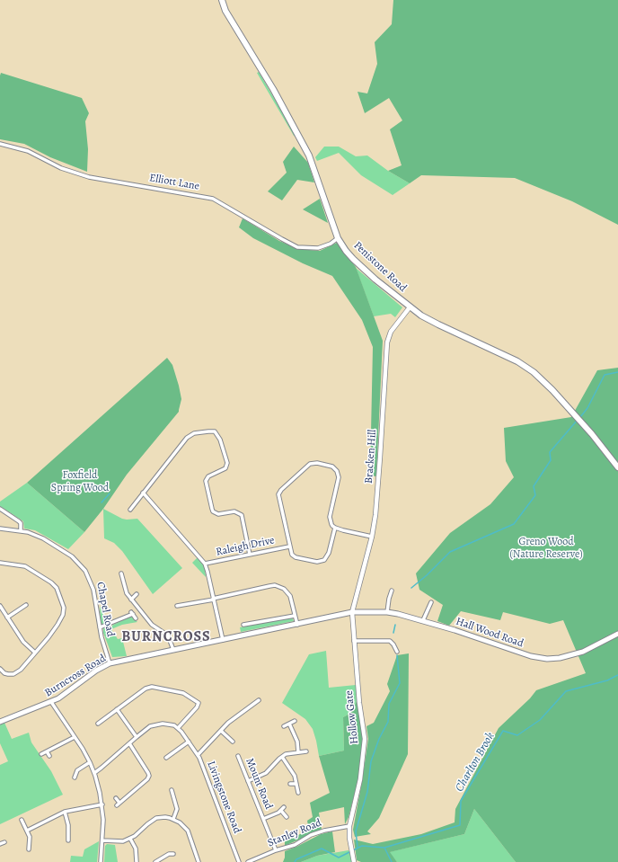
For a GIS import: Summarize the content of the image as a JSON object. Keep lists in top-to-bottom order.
{
  "streets": {
    "highway": ["Penistone Road"],
    "main road": ["Hall Wood Road", "Burncross Road"],
    "street": [
      "Elliott Lane",
      "Bracken Hill",
      "Raleigh Drive",
      "Chapel Road",
      "Hollow Gate",
      "Mount Road",
      "Livingstone Road",
      "Stanley Road"
    ]
  },
  "crossings": [
    ["Elliott Lane", "Penistone Road"],
    ["Penistone Road", "Bracken Hill"],
    ["Bracken Hill", "Hall Wood Road"],
    ["Bracken Hill", "Burncross Road"],
    ["Bracken Hill", "Hollow Gate"],
    ["Chapel Road", "Burncross Road"],
    ["Hall Wood Road", "Burncross Road"],
    ["Hall Wood Road", "Hollow Gate"],
    ["Burncross Road", "Hollow Gate"],
    ["Hollow Gate", "Stanley Road"],
    ["Mount Road", "Stanley Road"]
  ],
  "districts": ["BURNCROSS"],
  "water": ["Charlton Brook"],
  "parks": ["Foxfield Spring Wood", "Greno Wood (Nature Reserve)"]
}
